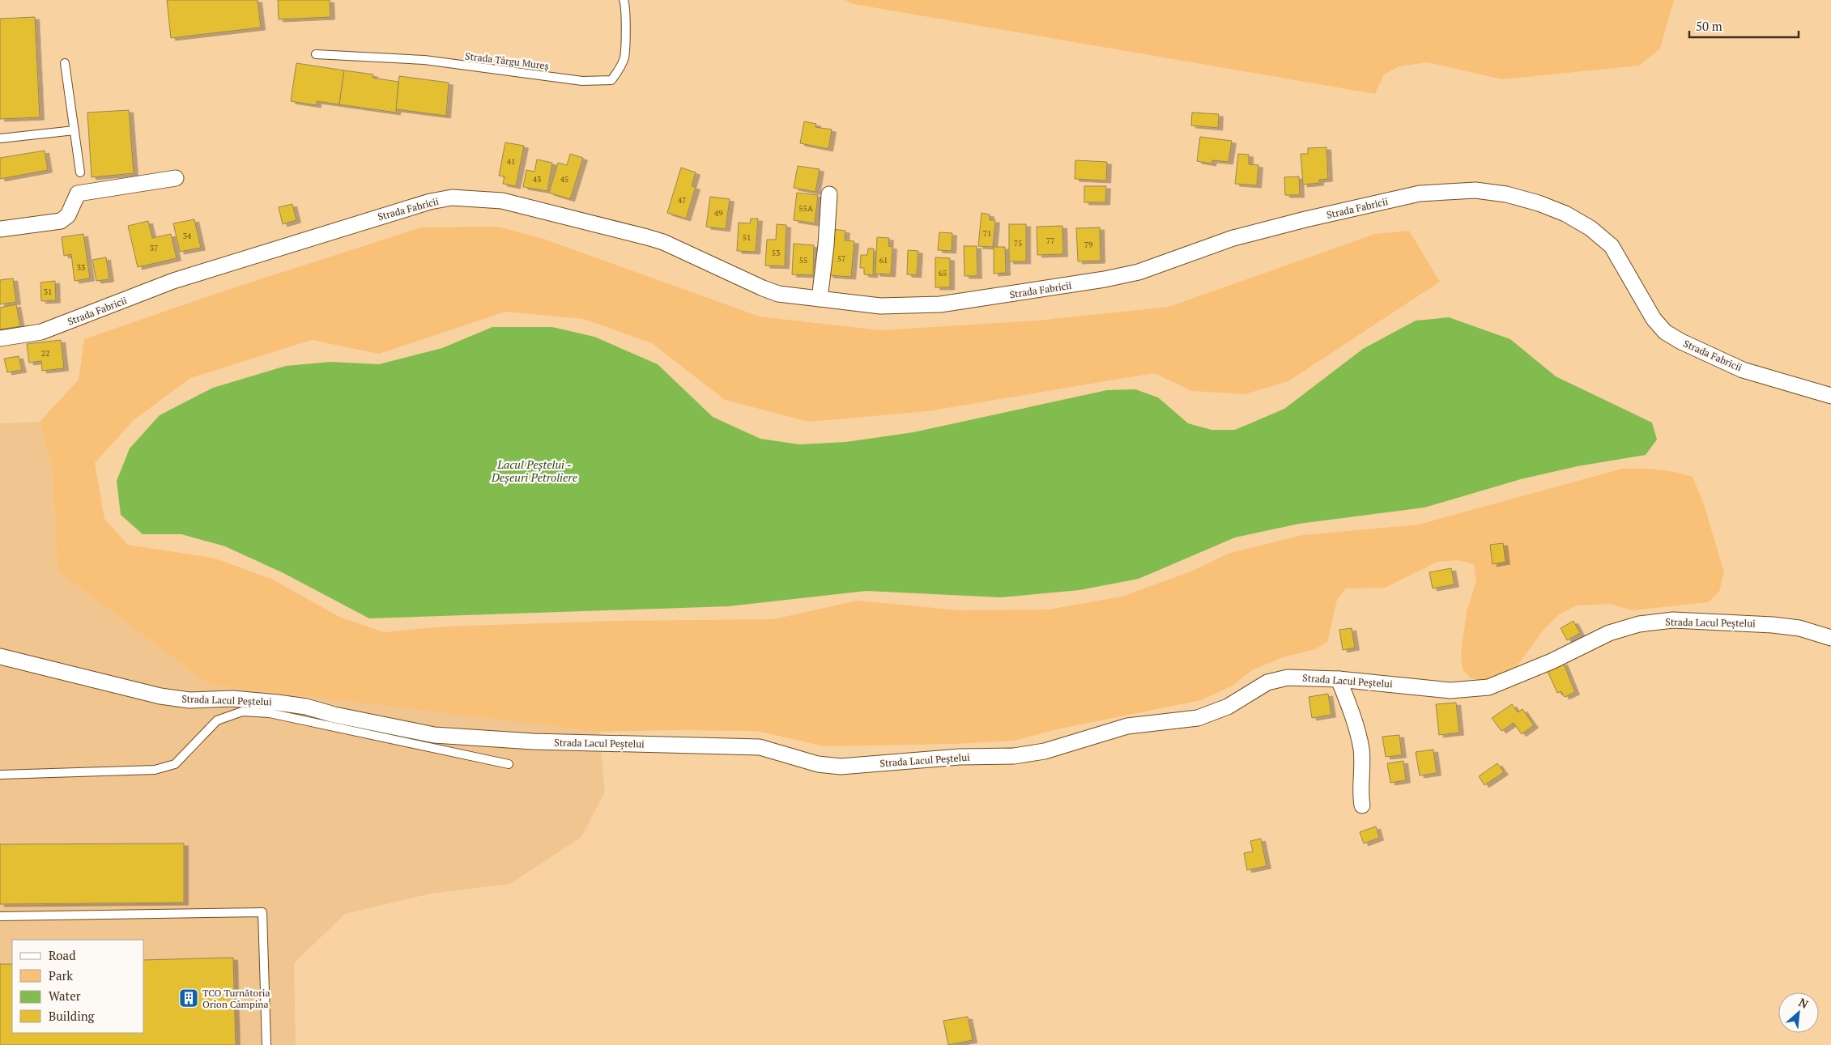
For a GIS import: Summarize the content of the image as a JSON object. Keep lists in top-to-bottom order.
{
  "streets": {
    "street": ["Strada Fabricii", "Strada Lacul Peștelui"],
    "lane": ["Strada Târgu Mureș"]
  },
  "water": ["Lacul Peștelui - Deșeuri Petroliere"],
  "places": {
    "building": ["TCO Turnătoria Orion Câmpina"]
  },
  "house_numbers": [
    "41",
    "43",
    "45",
    "47",
    "55A",
    "49",
    "71",
    "34",
    "51",
    "77",
    "75",
    "79",
    "37",
    "53",
    "57",
    "55",
    "61",
    "33",
    "65",
    "31",
    "22"
  ],
  "legend": [
    "Road",
    "Park",
    "Water",
    "Building"
  ],
  "scale_bar": "50 m",
  "north": "top right"
}
